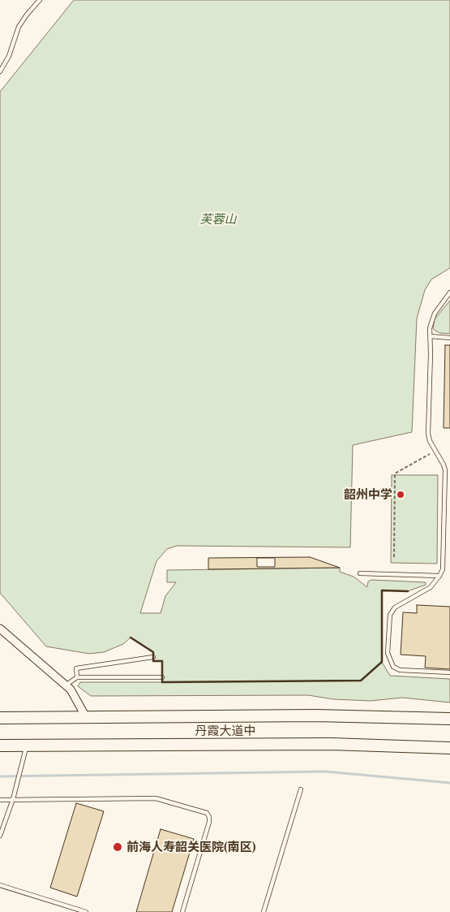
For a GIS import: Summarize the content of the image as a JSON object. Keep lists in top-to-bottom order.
{
  "streets": {
    "main road": ["丹霞大道中"]
  },
  "parks": ["芙蓉山"],
  "places": ["韶州中学", "前海人寿韶关医院(南区)"]
}
